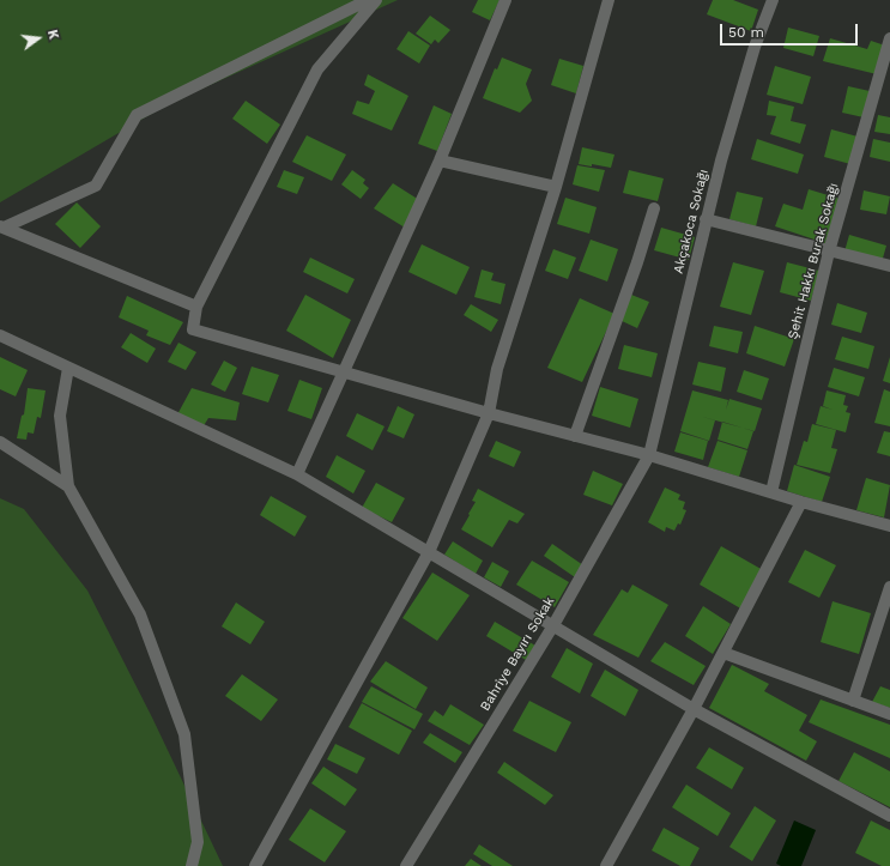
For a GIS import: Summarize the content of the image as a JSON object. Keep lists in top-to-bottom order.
{
  "streets": {
    "street": ["Akçakoca Sokağı", "Şehit Hakkı Burak Sokağı", "Bahriye Bayırı Sokak"]
  },
  "crossings": [
    ["Akçakoca Sokağı", "Bahriye Bayırı Sokak"]
  ],
  "scale_bar": "50 m",
  "north": "right"
}
